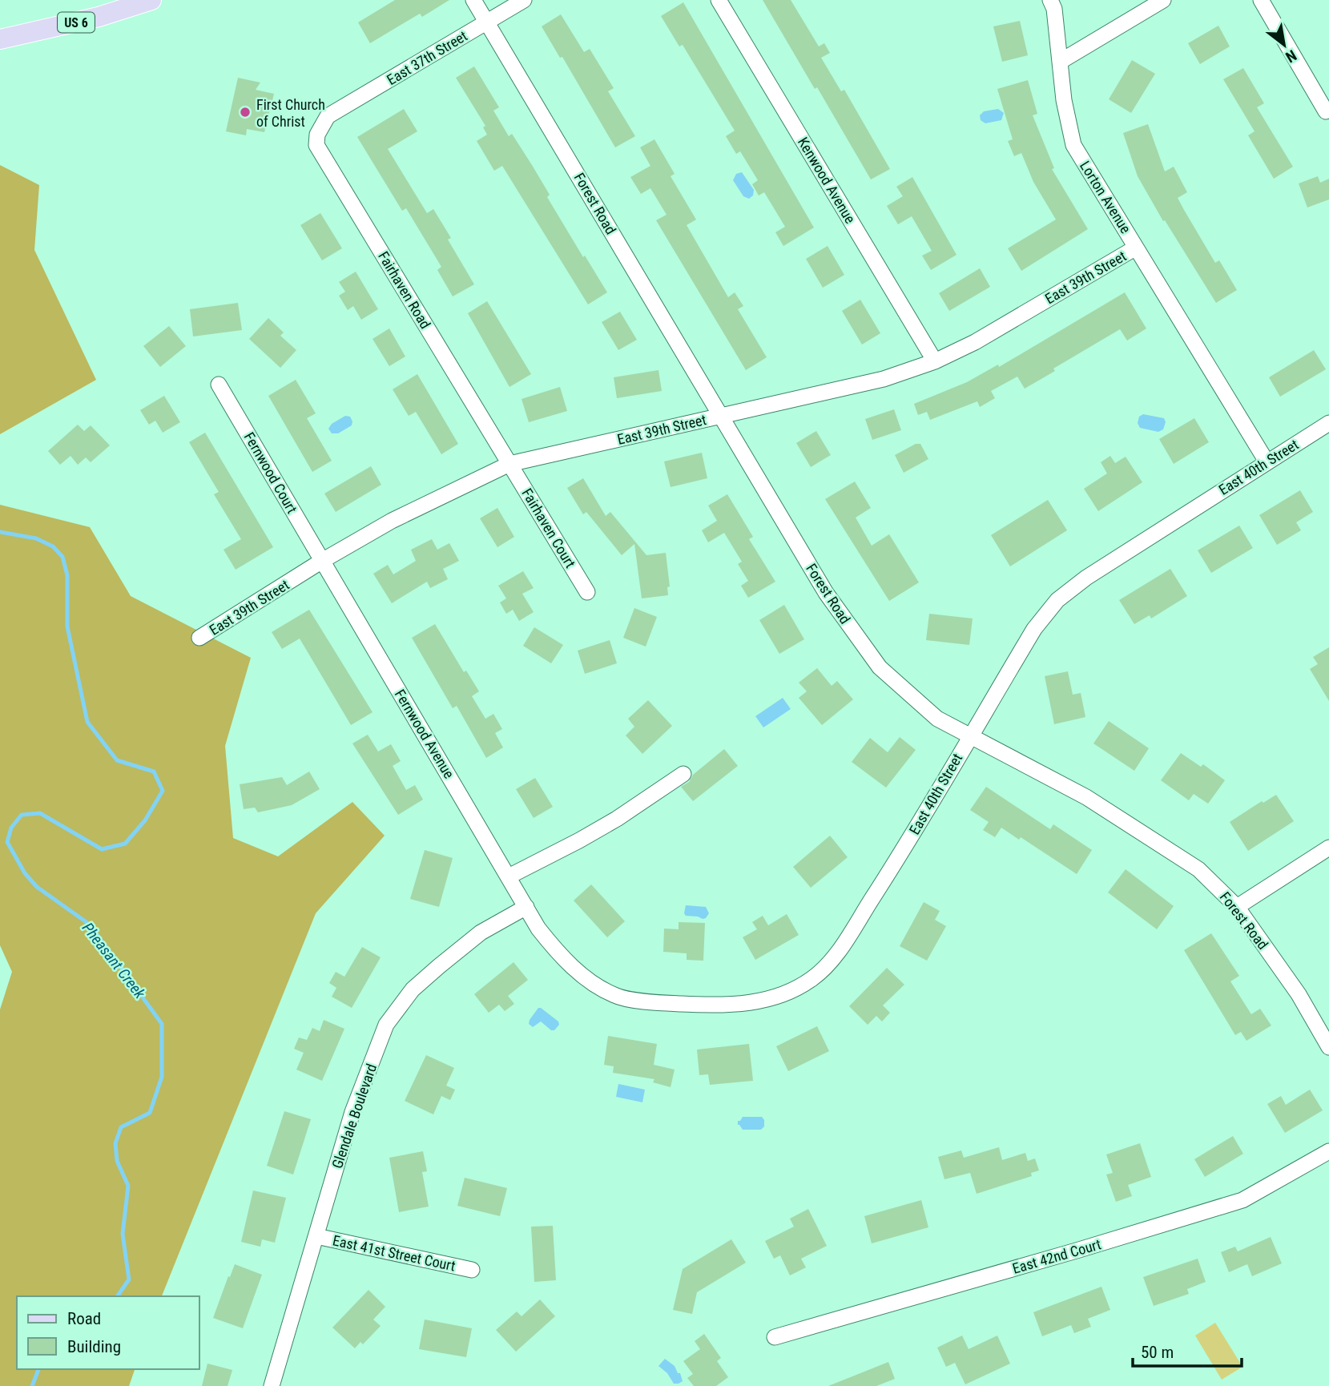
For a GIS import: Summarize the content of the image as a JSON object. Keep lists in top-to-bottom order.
{
  "streets": {
    "main road": ["US 6"],
    "street": [
      "East 37th Street",
      "Kenwood Avenue",
      "Lorton Avenue",
      "Forest Road",
      "East 39th Street",
      "Fairhaven Road",
      "East 40th Street",
      "Fernwood Court",
      "Fairhaven Court",
      "Fernwood Avenue",
      "Glendale Boulevard",
      "East 41st Street Court",
      "East 42nd Court"
    ]
  },
  "crossings": [
    ["East 37th Street", "Forest Road"],
    ["East 37th Street", "Fairhaven Road"],
    ["Kenwood Avenue", "East 39th Street"],
    ["Lorton Avenue", "East 39th Street"],
    ["Lorton Avenue", "East 40th Street"],
    ["Forest Road", "East 39th Street"],
    ["Forest Road", "East 40th Street"],
    ["East 39th Street", "Fairhaven Road"],
    ["East 39th Street", "Fernwood Court"],
    ["East 39th Street", "Fairhaven Court"],
    ["East 39th Street", "Fernwood Avenue"],
    ["Fairhaven Road", "Fairhaven Court"],
    ["East 40th Street", "Fernwood Avenue"],
    ["East 40th Street", "Glendale Boulevard"],
    ["Fernwood Court", "Fernwood Avenue"],
    ["Fernwood Avenue", "Glendale Boulevard"],
    ["Glendale Boulevard", "East 41st Street Court"]
  ],
  "water": ["Pheasant Creek"],
  "places": ["First Church of Christ"],
  "legend": ["Road", "Building"],
  "scale_bar": "50 m",
  "north": "bottom right"
}
